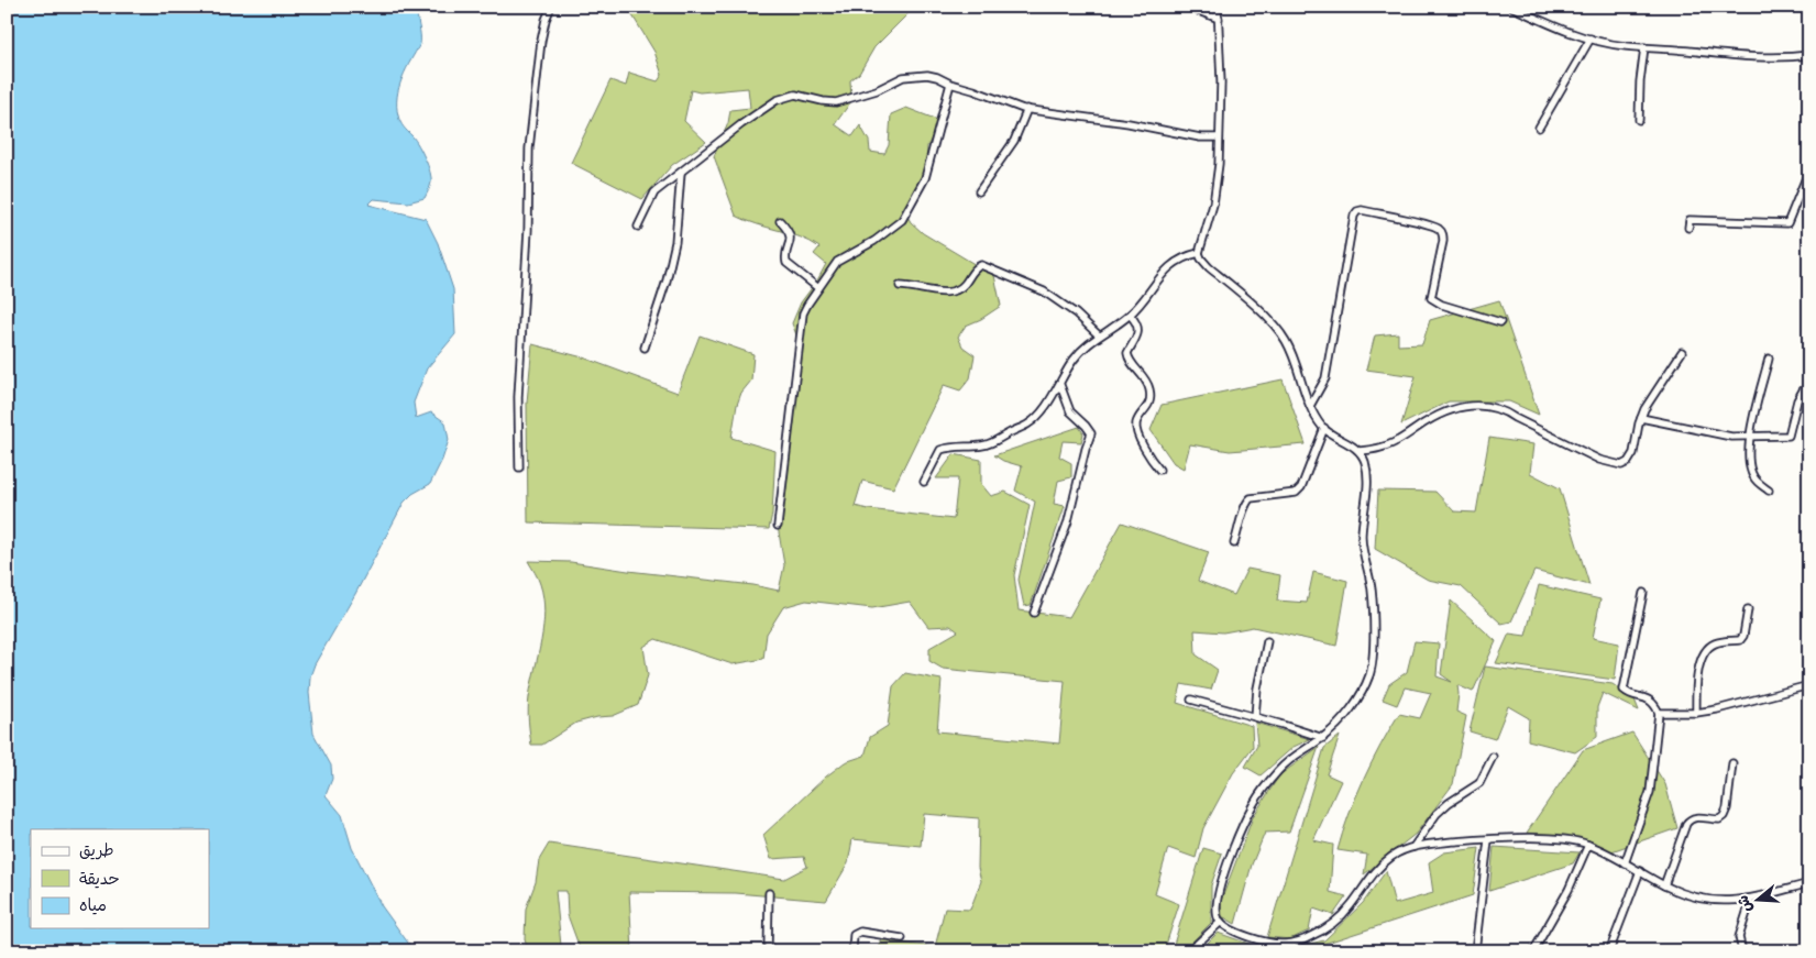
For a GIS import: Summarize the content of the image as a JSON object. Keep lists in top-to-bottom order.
{
  "legend": ["طريق", "حديقة", "مياه"],
  "north": "left"
}
